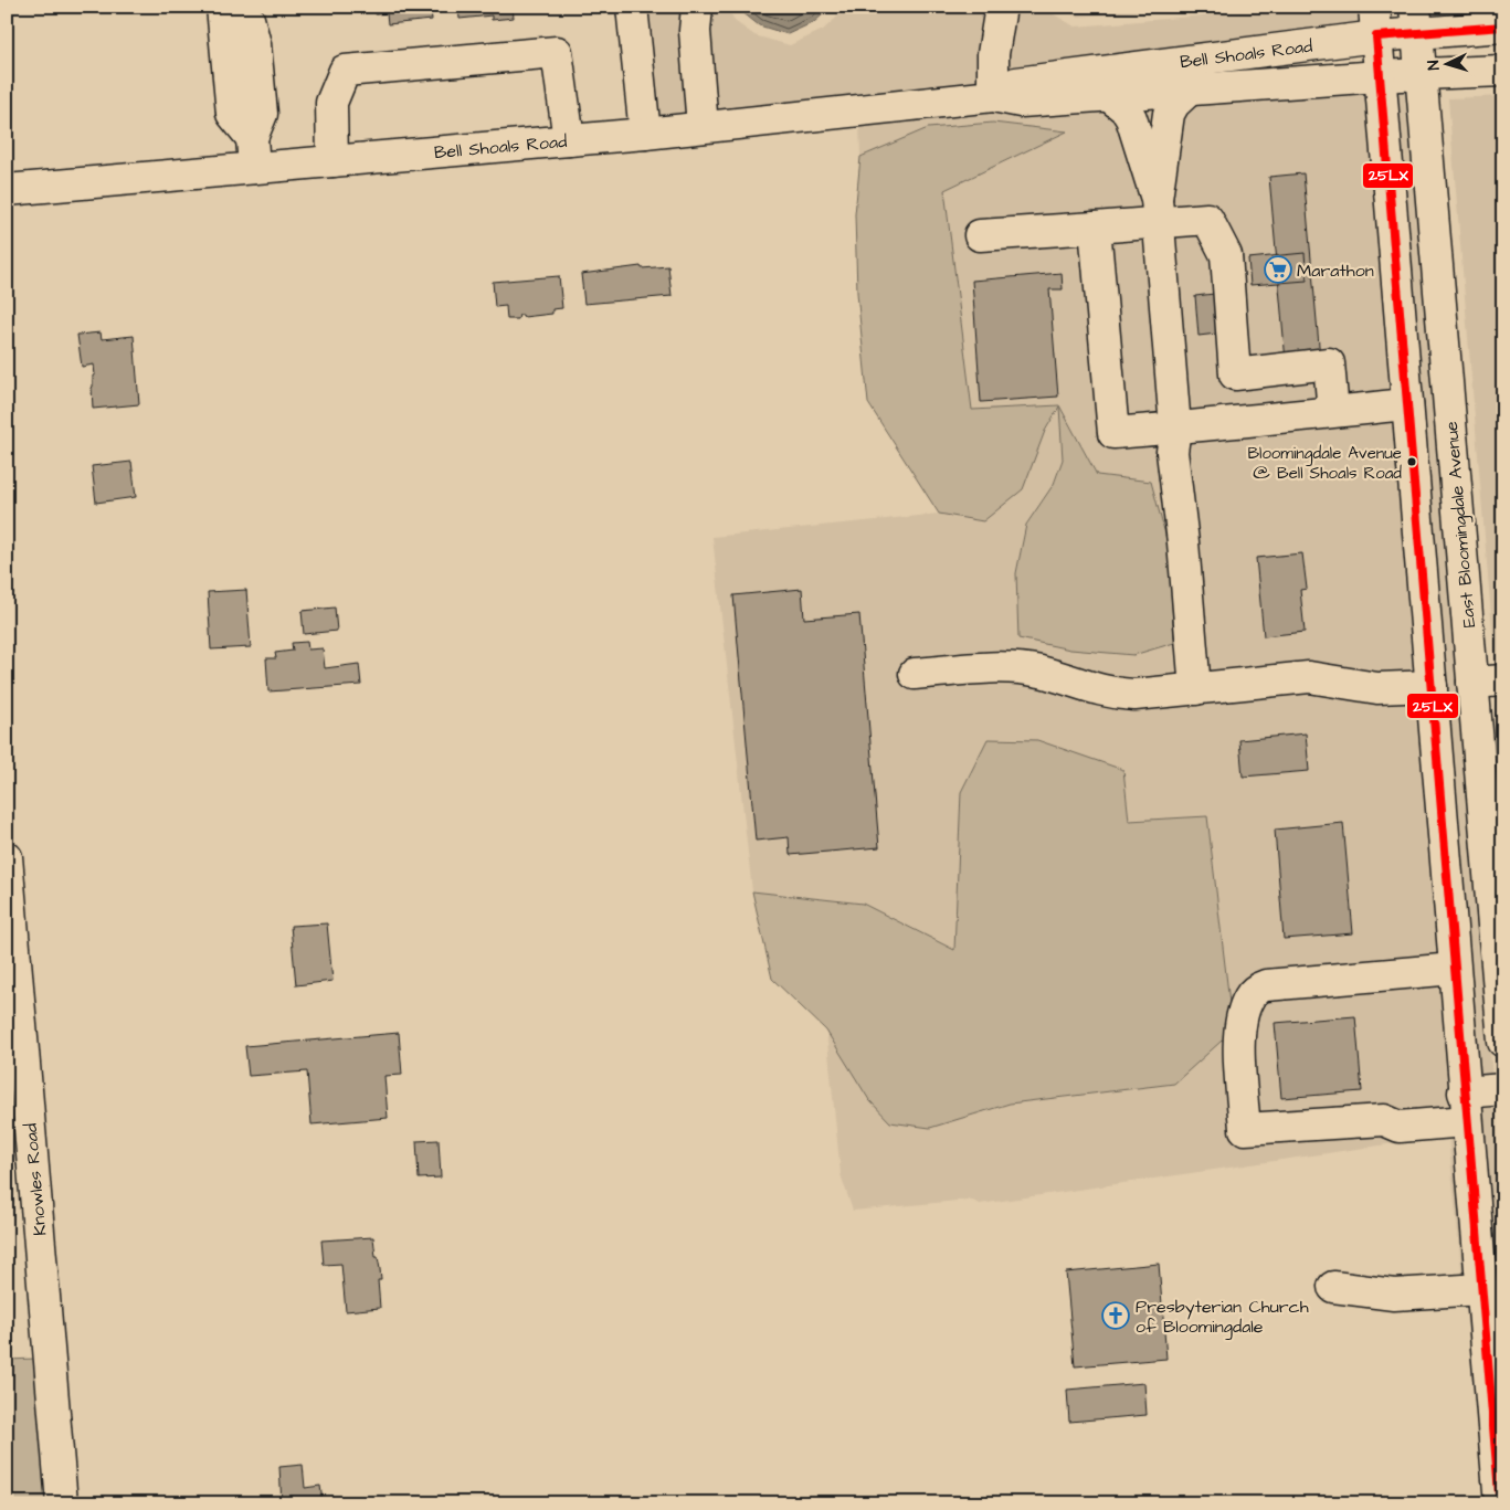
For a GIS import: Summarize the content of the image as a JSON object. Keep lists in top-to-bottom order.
{
  "streets": {
    "main road": ["Bell Shoals Road", "East Bloomingdale Avenue", "Knowles Road"]
  },
  "crossings": [
    ["Bell Shoals Road", "East Bloomingdale Avenue"]
  ],
  "places": {
    "supermarket": ["Marathon"],
    "other": ["Bloomingdale Avenue @ Bell Shoals Road"],
    "church": ["Presbyterian Church of Bloomingdale"]
  },
  "lines": ["transit line 25LX"],
  "north": "left"
}
